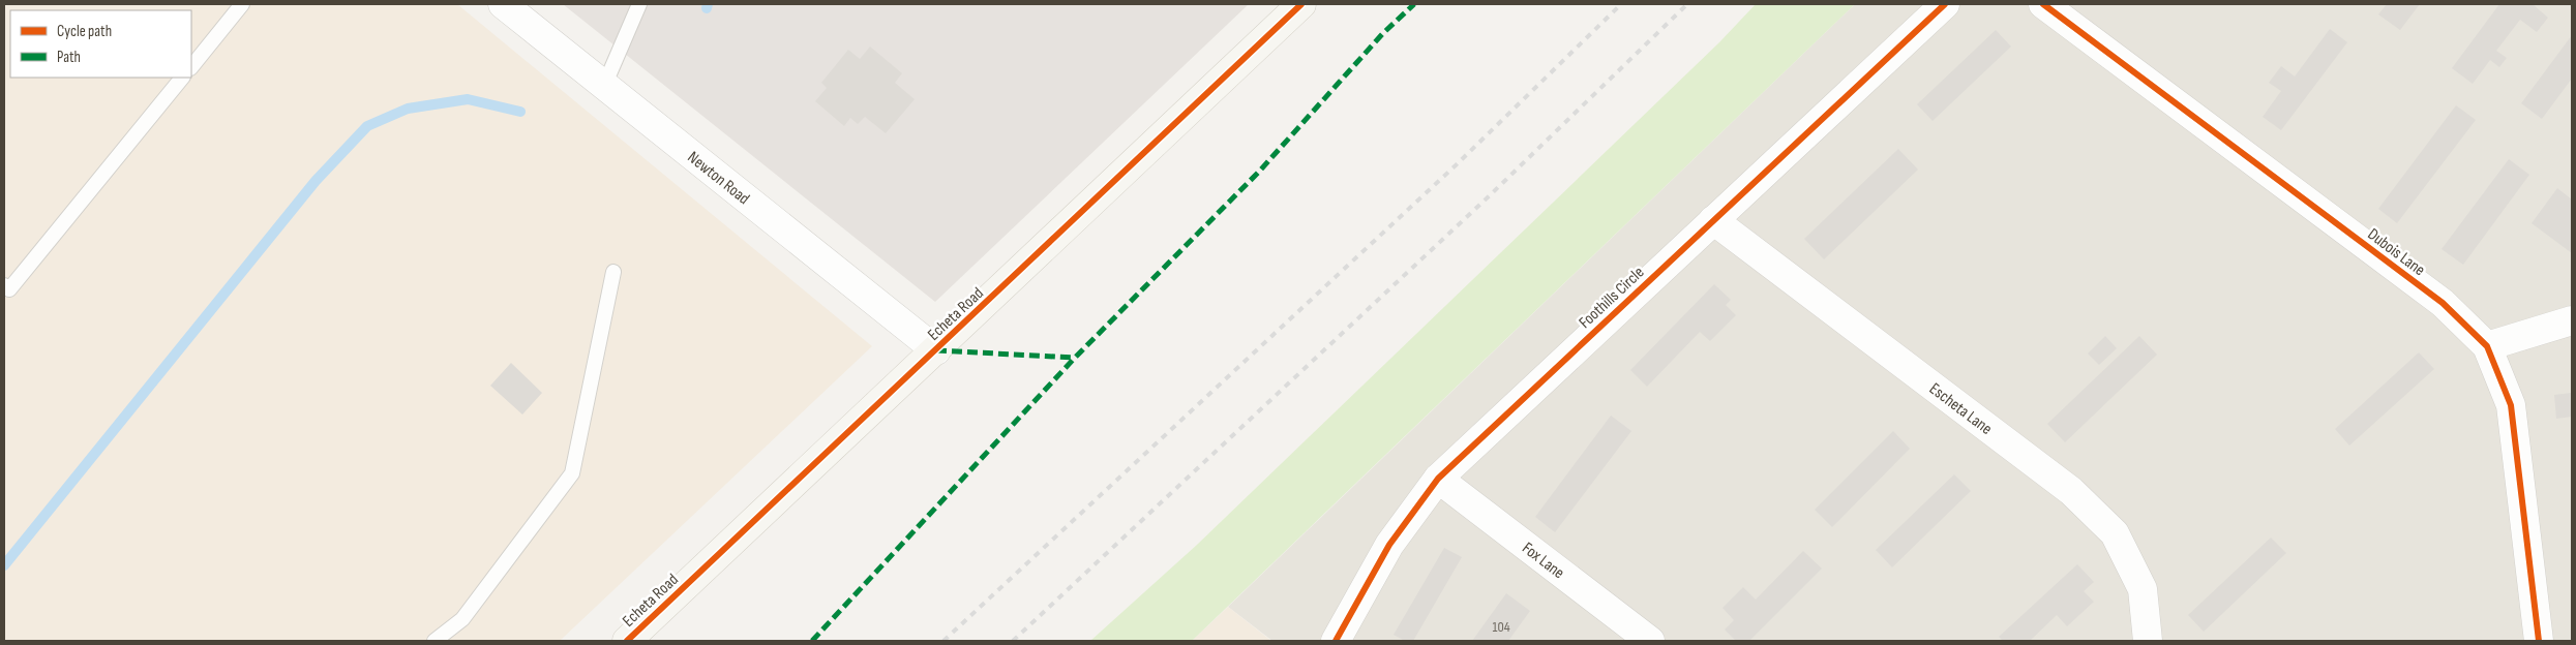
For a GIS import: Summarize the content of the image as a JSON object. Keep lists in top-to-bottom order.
{
  "streets": {
    "street": [
      "Newton Road",
      "Dubois Lane",
      "Foothills Circle",
      "Echeta Road",
      "Escheta Lane",
      "Fox Lane"
    ]
  },
  "crossings": [
    ["Newton Road", "Echeta Road"],
    ["Foothills Circle", "Escheta Lane"],
    ["Foothills Circle", "Fox Lane"]
  ],
  "house_numbers": ["104"],
  "legend": ["Cycle path", "Path"]
}
